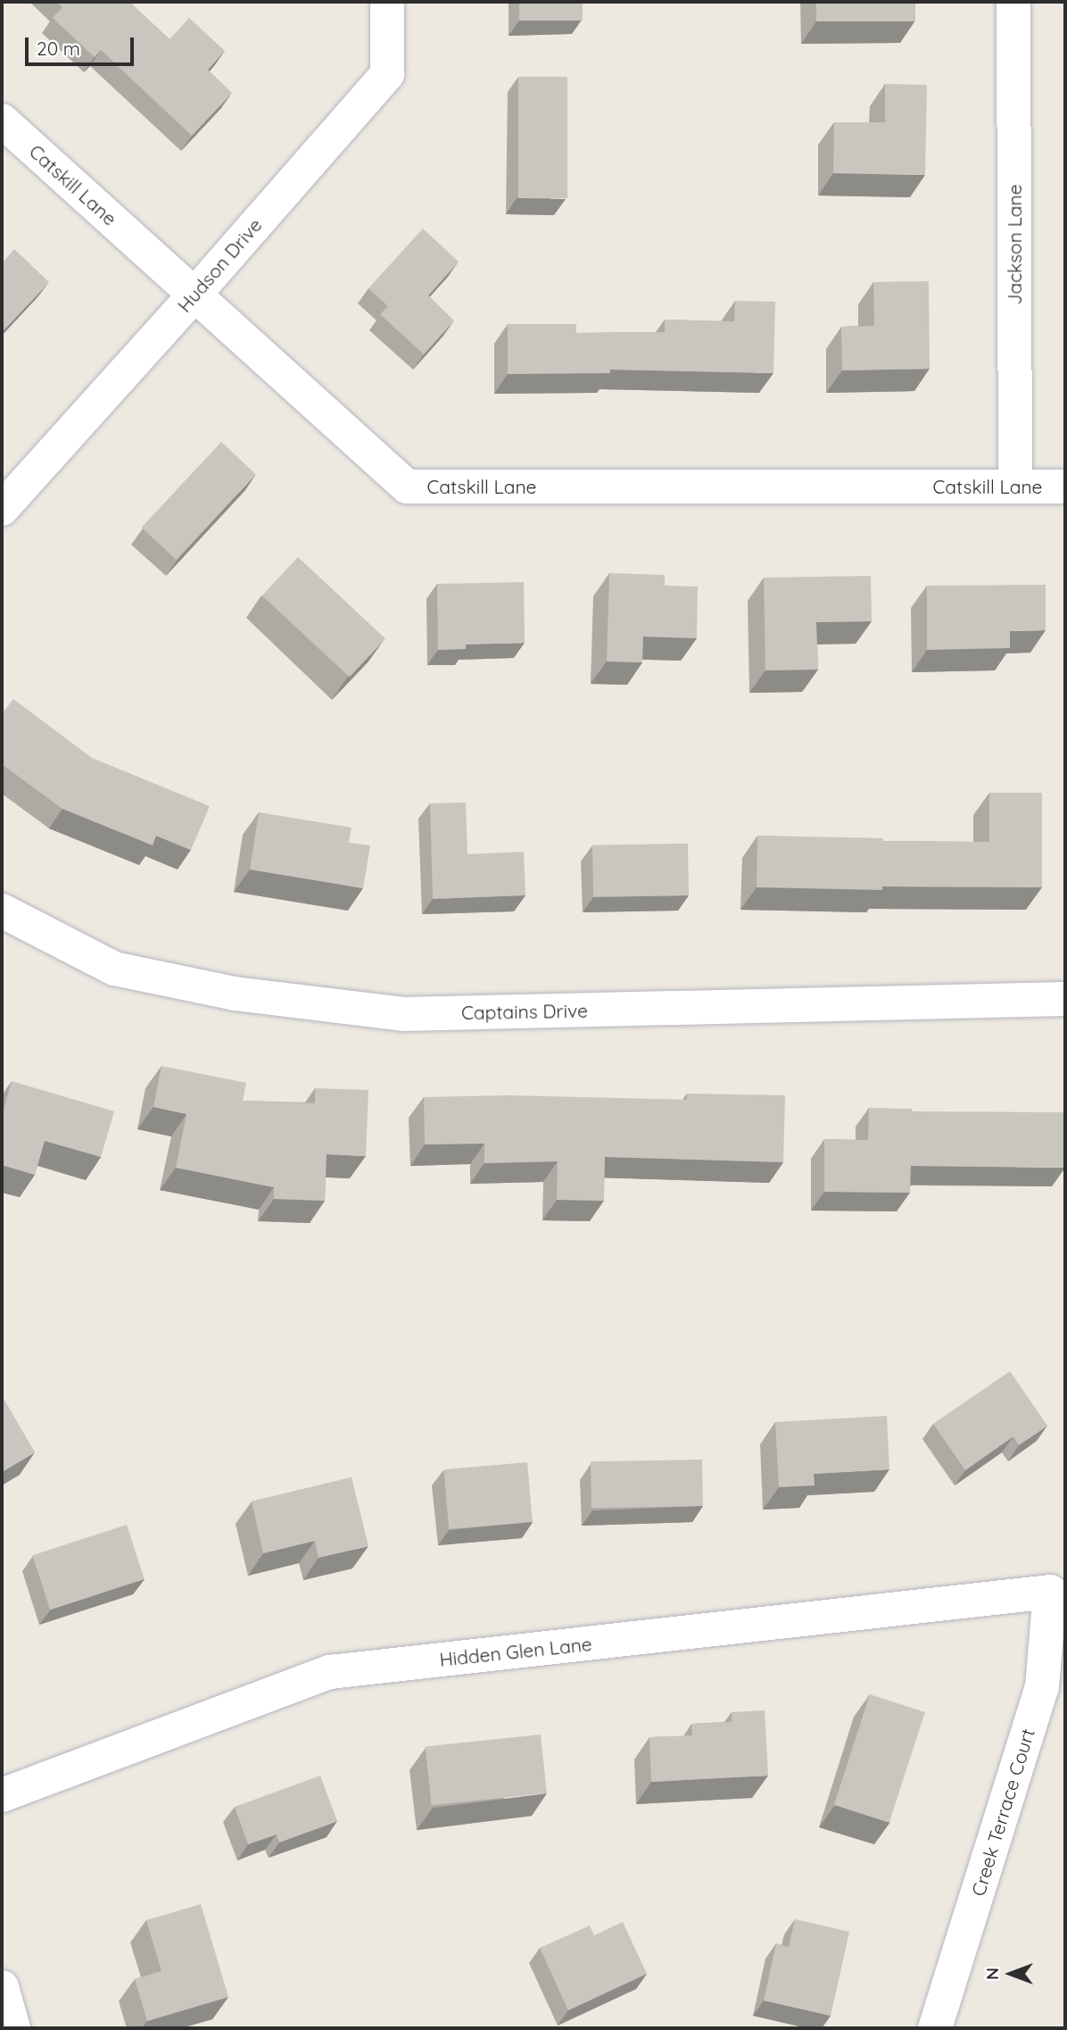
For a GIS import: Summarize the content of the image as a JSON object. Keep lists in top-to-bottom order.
{
  "streets": {
    "street": [
      "Catskill Lane",
      "Jackson Lane",
      "Hudson Drive",
      "Captains Drive",
      "Hidden Glen Lane",
      "Creek Terrace Court"
    ]
  },
  "crossings": [
    ["Catskill Lane", "Jackson Lane"],
    ["Catskill Lane", "Hudson Drive"],
    ["Hidden Glen Lane", "Creek Terrace Court"]
  ],
  "scale_bar": "20 m",
  "north": "left"
}
